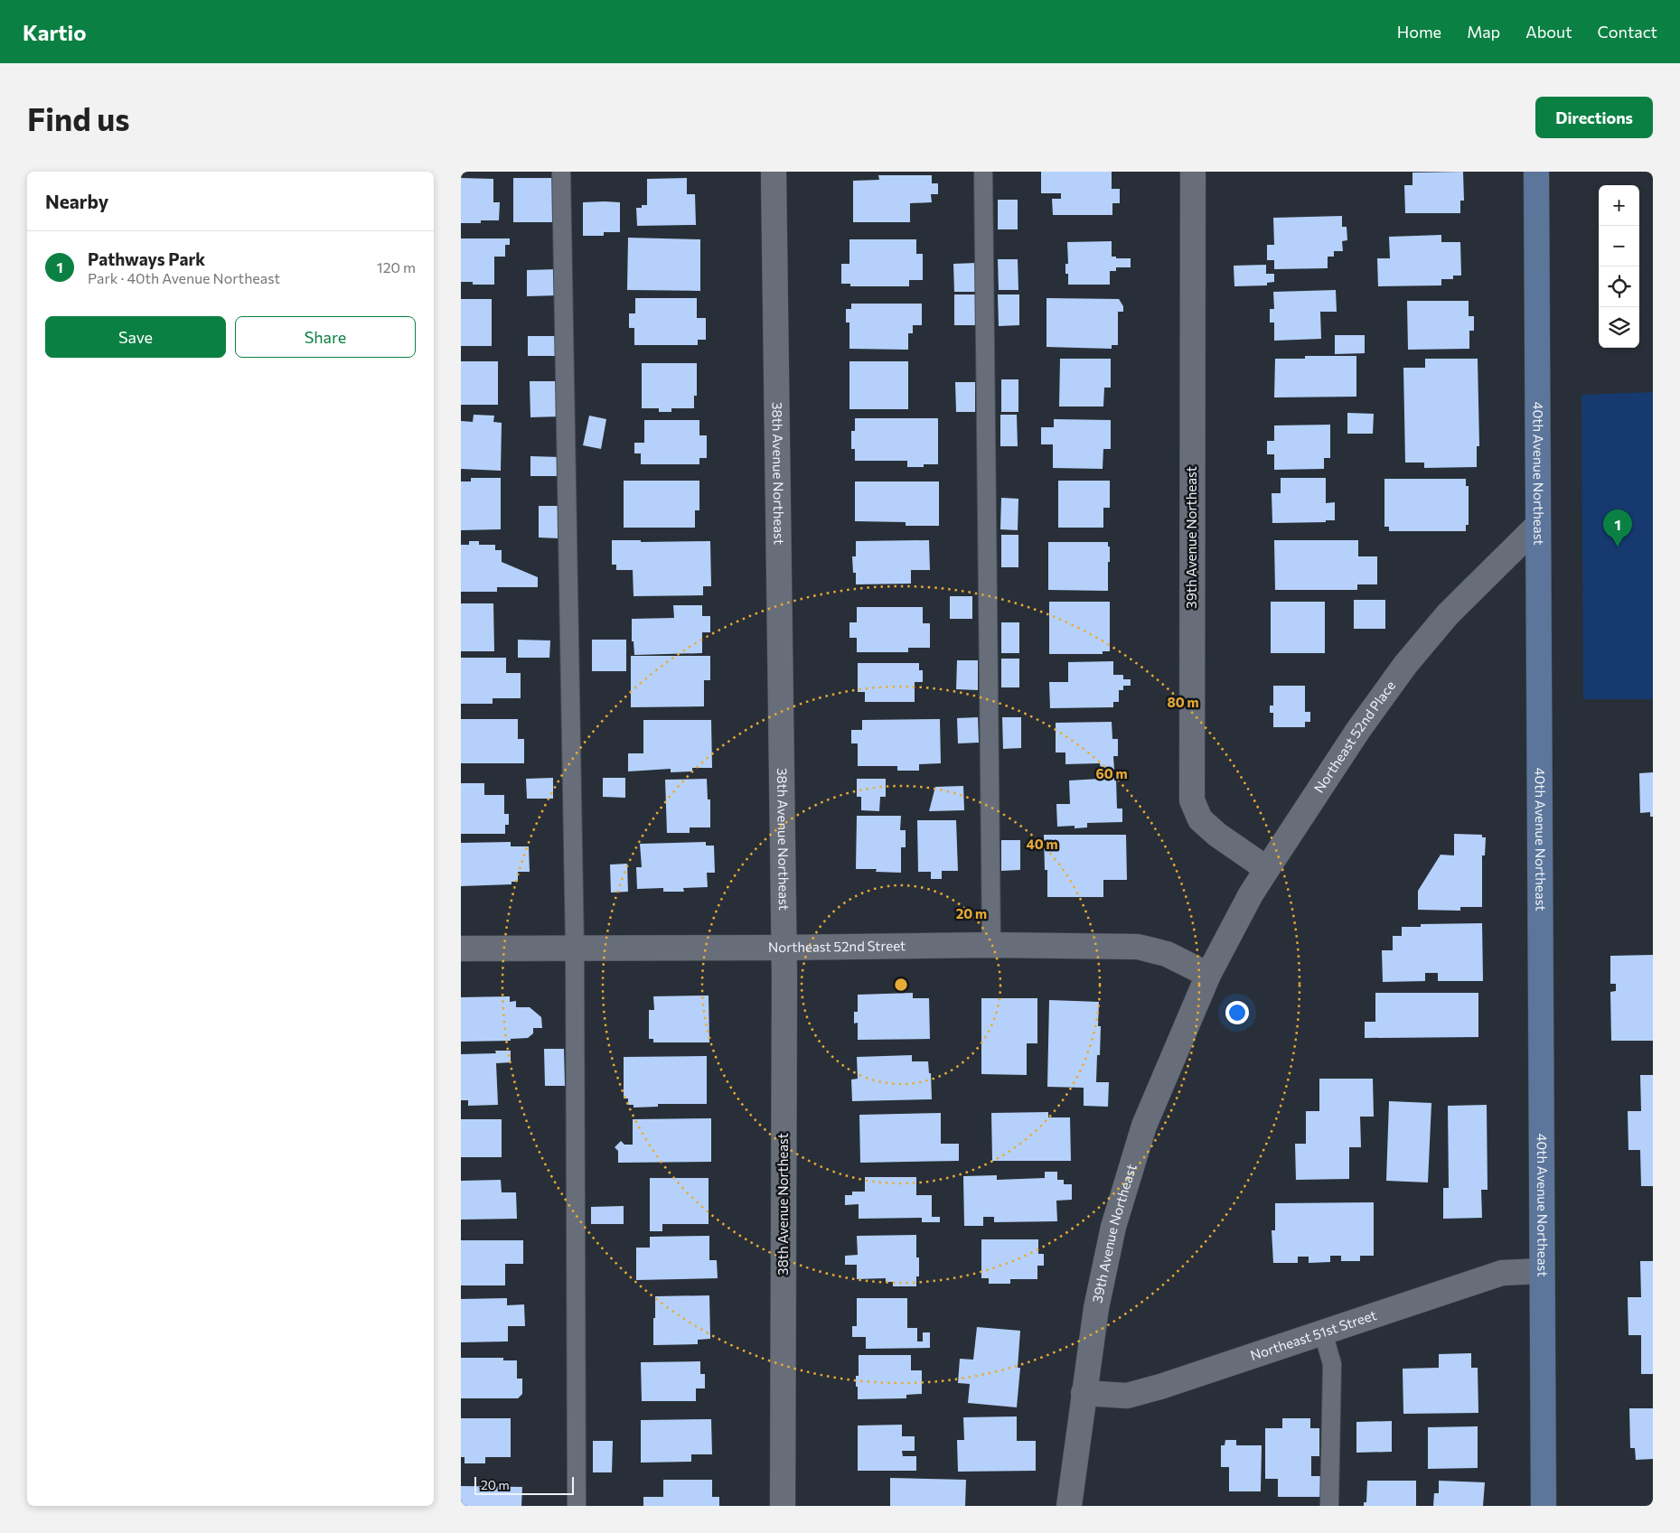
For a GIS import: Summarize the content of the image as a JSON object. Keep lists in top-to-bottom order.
{
  "streets": {
    "street": [
      "38th Avenue Northeast",
      "40th Avenue Northeast",
      "39th Avenue Northeast",
      "Northeast 52nd Place",
      "Northeast 52nd Street",
      "Northeast 51st Street"
    ]
  },
  "crossings": [
    ["38th Avenue Northeast", "Northeast 52nd Street"],
    ["40th Avenue Northeast", "Northeast 52nd Place"],
    ["40th Avenue Northeast", "Northeast 51st Street"],
    ["39th Avenue Northeast", "Northeast 52nd Place"],
    ["39th Avenue Northeast", "Northeast 52nd Street"],
    ["39th Avenue Northeast", "Northeast 51st Street"],
    ["Northeast 52nd Place", "Northeast 52nd Street"]
  ],
  "scale_bar": "20 m",
  "page": {
    "header": "Kartio",
    "nav": [
      "Home",
      "Map",
      "About",
      "Contact"
    ],
    "buttons": [
      "Directions",
      ["Save", "Share"]
    ],
    "title": "Find us",
    "heading": "Nearby",
    "map_buttons": ["+", "−"],
    "list": [
      {
        "mark": "1",
        "name": "Pathways Park",
        "note": "Park · 40th Avenue Northeast",
        "value": "120 m"
      }
    ],
    "pins": "1",
    "scale": "20 m"
  },
  "rings": [
    "80 m",
    "60 m",
    "40 m",
    "20 m"
  ]
}
